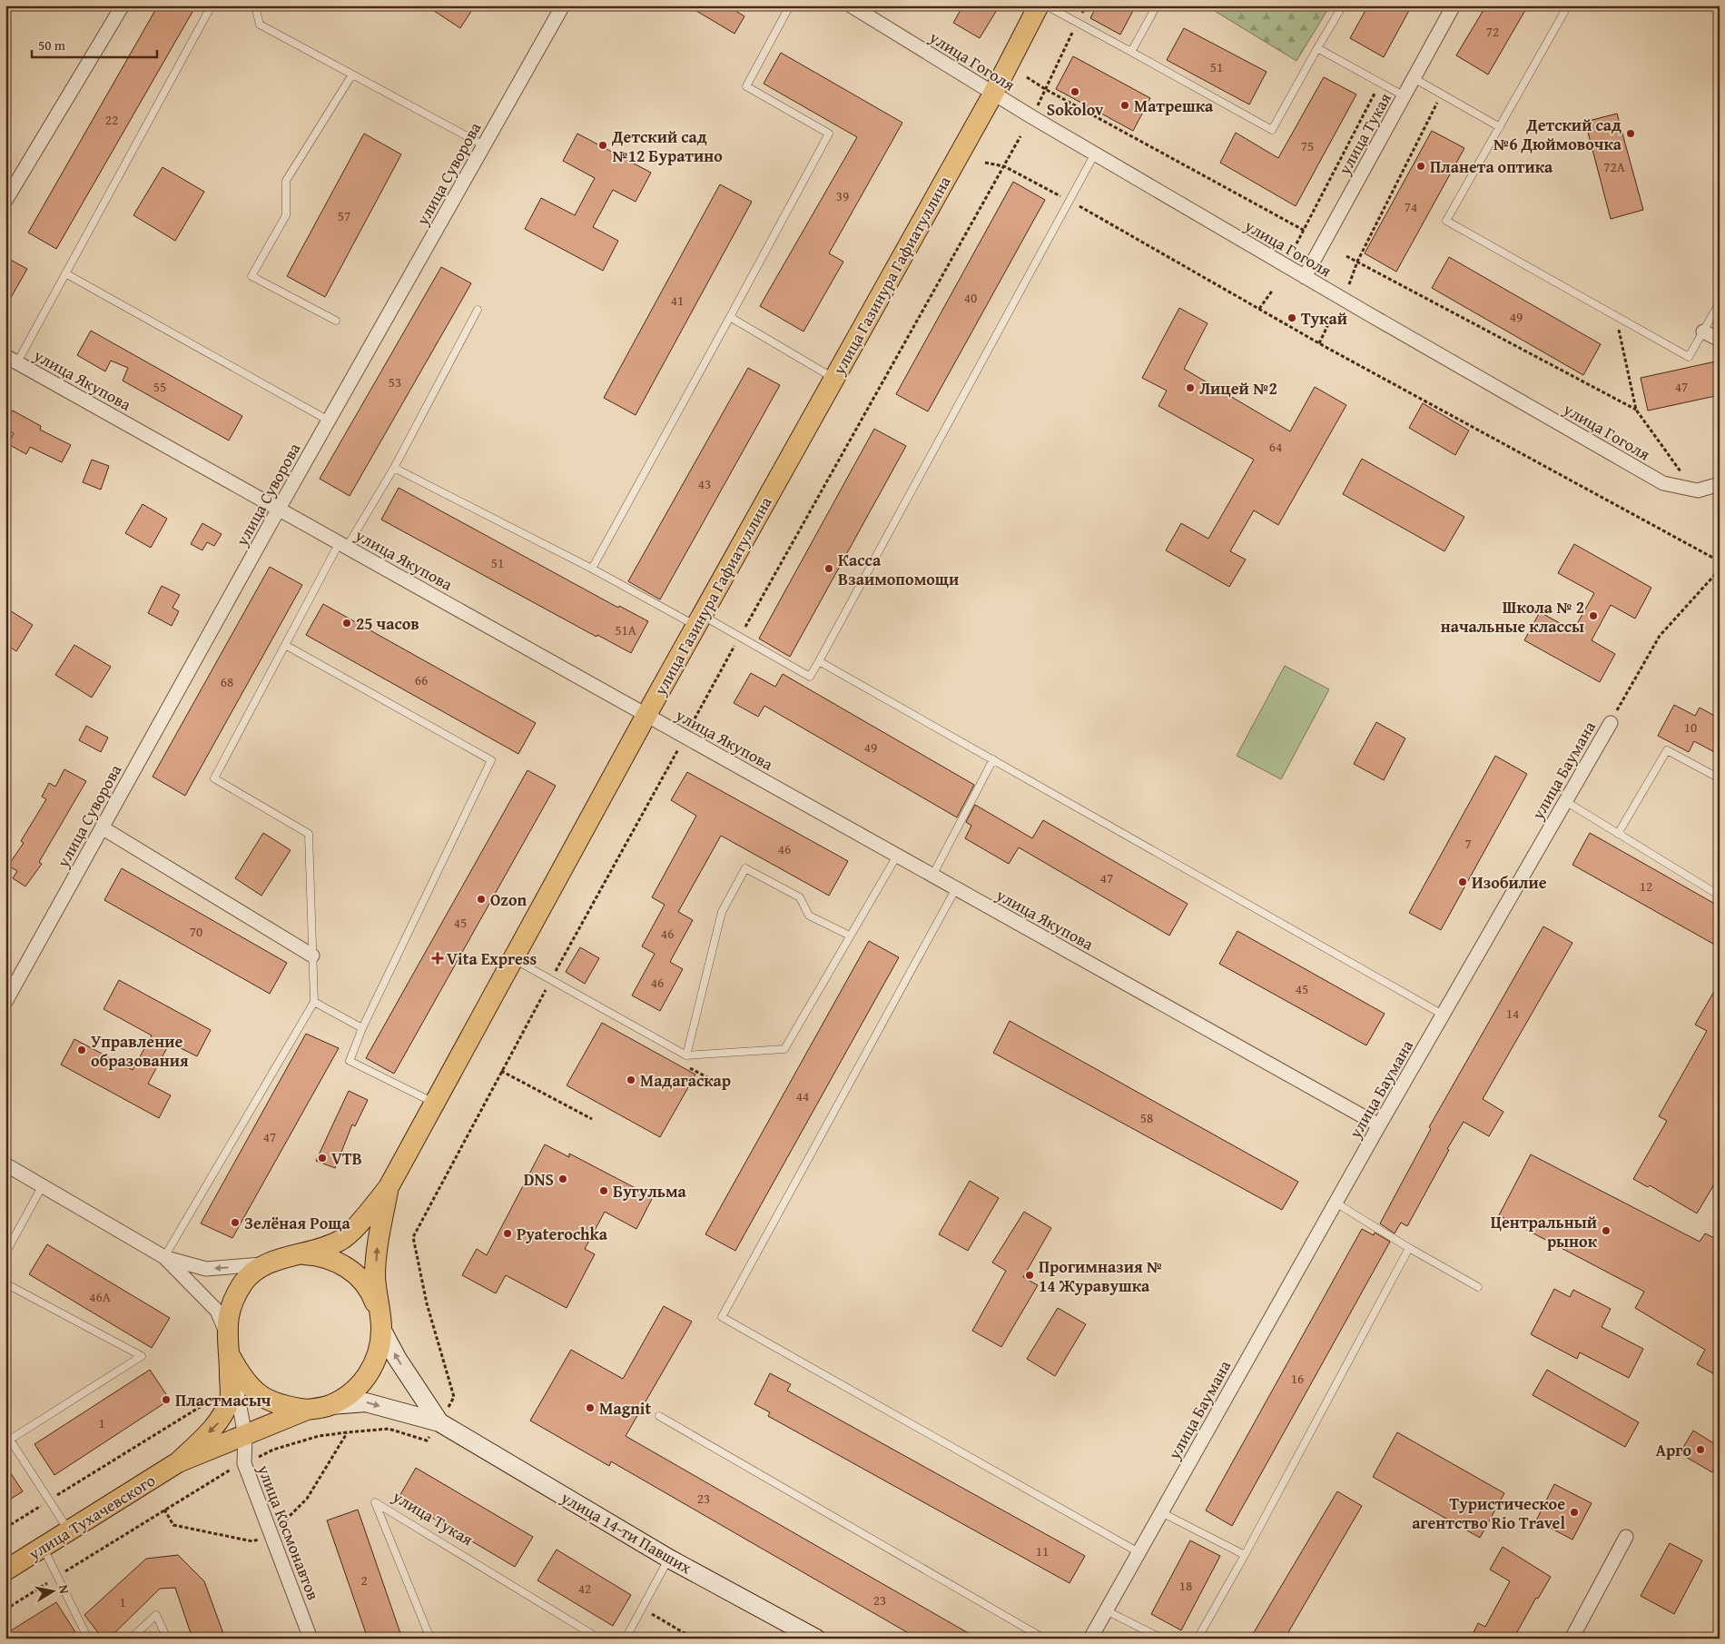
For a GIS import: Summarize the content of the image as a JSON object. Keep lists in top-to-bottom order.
{
  "streets": {
    "main road": ["улица Газинура Гафиатуллина", "улица Тухачевского"],
    "street": [
      "улица Гоголя",
      "улица Тукая",
      "улица Суворова",
      "улица Якупова",
      "улица Баумана",
      "улица Космонавтов",
      "улица 14-ти Павших"
    ]
  },
  "crossings": [
    ["улица Гоголя", "улица Тукая"],
    ["улица Гоголя", "улица Газинура Гафиатуллина"],
    ["улица Суворова", "улица Якупова"],
    ["улица Газинура Гафиатуллина", "улица Якупова"],
    ["улица Якупова", "улица Баумана"]
  ],
  "places": {
    "other": [
      "Sokolov",
      "Матрешка",
      "Детский сад №6 Дюймовочка",
      "Детский сад №12 Буратино",
      "Планета оптика",
      "Тукай",
      "Лицей №2",
      "Касса Взаимопомощи",
      "Школа № 2 начальные классы",
      "25 часов",
      "Изобилие",
      "Ozon",
      "Управление образования",
      "Мадагаскар",
      "VTB",
      "DNS",
      "Бугульма",
      "Зелёная Роща",
      "Центральный рынок",
      "Pyaterochka",
      "Прогимназия № 14 Журавушка",
      "Пластмасыч",
      "Magnit",
      "Арго",
      "Туристическое агентство Rio Travel"
    ],
    "health": ["Vita Express"]
  },
  "house_numbers": [
    "72",
    "51",
    "22",
    "75",
    "72А",
    "39",
    "74",
    "57",
    "40",
    "41",
    "49",
    "53",
    "55",
    "47",
    "64",
    "43",
    "51",
    "51А",
    "66",
    "68",
    "10",
    "49",
    "7",
    "46",
    "47",
    "12",
    "45",
    "70",
    "46",
    "46",
    "45",
    "14",
    "44",
    "58",
    "47",
    "46А",
    "16",
    "1",
    "23",
    "11",
    "2",
    "18",
    "42",
    "23",
    "1"
  ],
  "scale_bar": "50 m",
  "north": "right"
}
